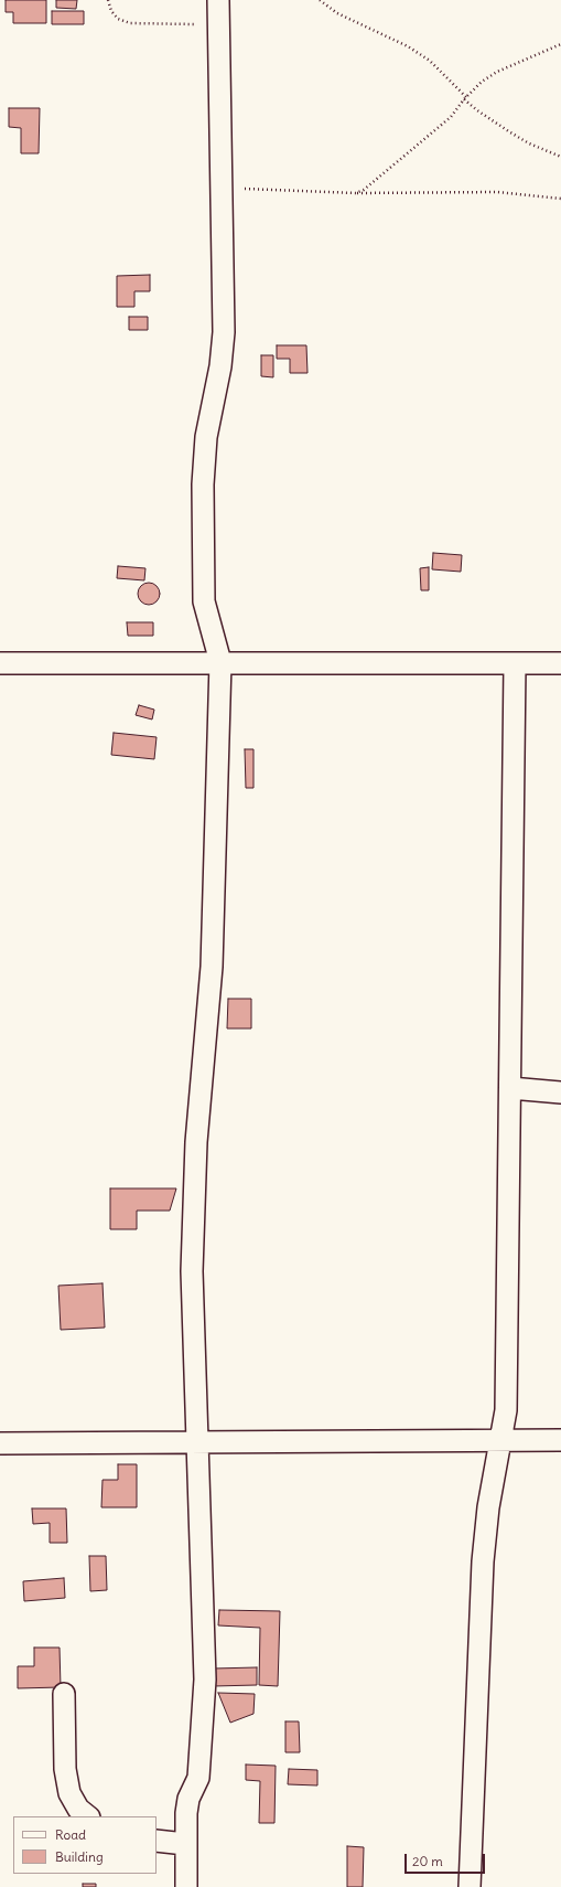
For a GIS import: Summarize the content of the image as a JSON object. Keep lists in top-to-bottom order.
{
  "legend": ["Road", "Building"],
  "scale_bar": "20 m"
}
